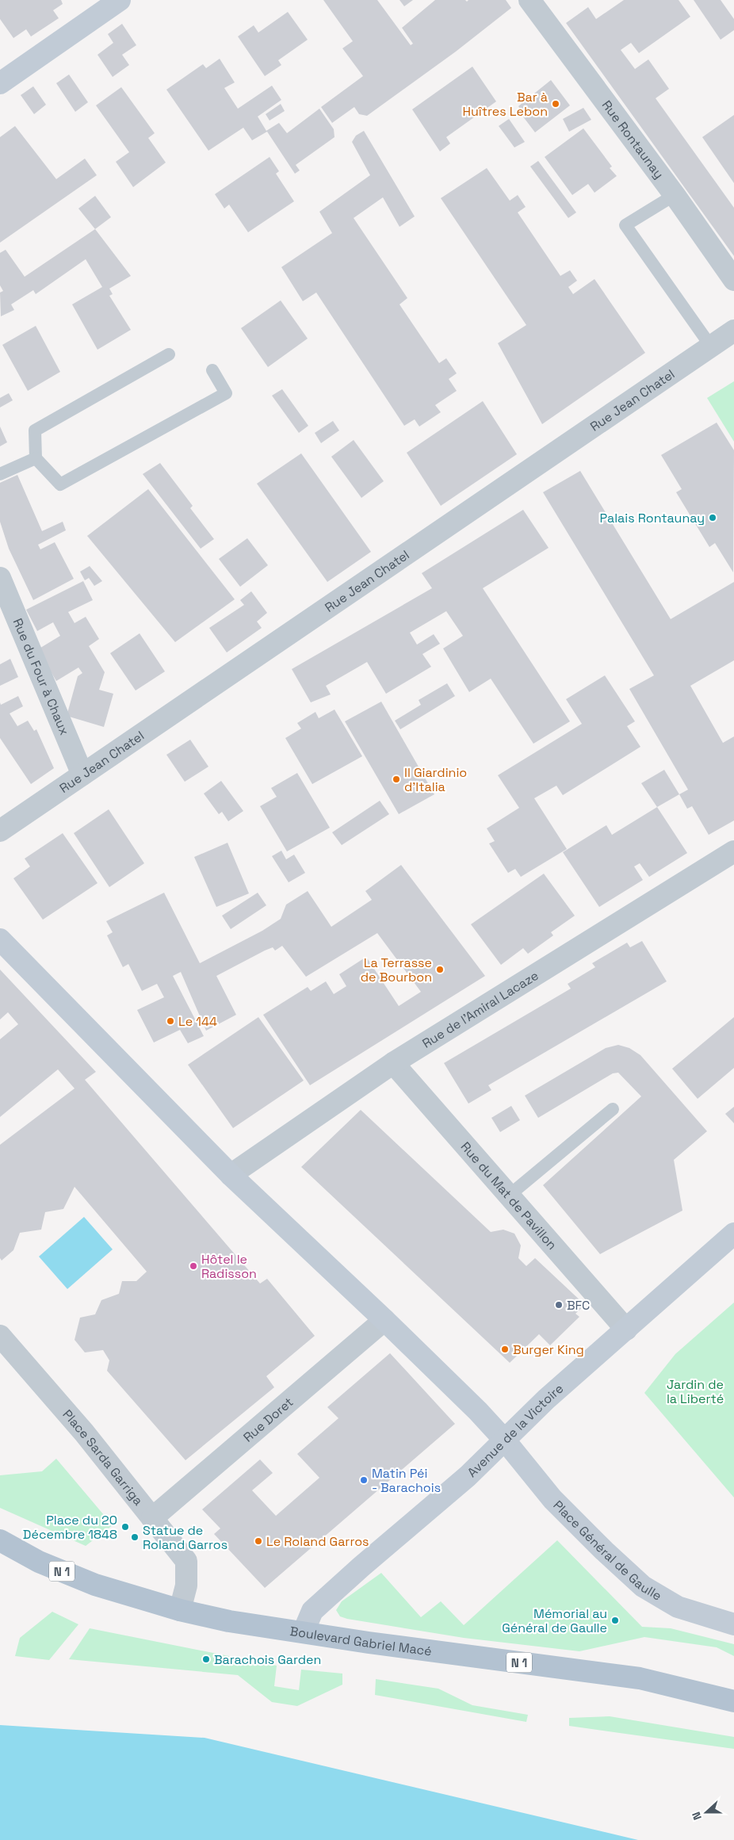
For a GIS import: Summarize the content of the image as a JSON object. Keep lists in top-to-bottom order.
{
  "streets": {
    "main road": [
      "Avenue de la Victoire",
      "Place Général de Gaulle",
      "N 1",
      "Boulevard Gabriel Macé"
    ],
    "street": [
      "Rue Rontaunay",
      "Rue Jean Chatel",
      "Rue du Four à Chaux",
      "Rue de l'Amiral Lacaze",
      "Rue du Mat de Pavillon",
      "Rue Doret",
      "Place Sarda Garriga"
    ]
  },
  "crossings": [
    ["Rue Jean Chatel", "Rue du Four à Chaux"],
    ["Rue de l'Amiral Lacaze", "Rue du Mat de Pavillon"],
    ["Rue de l'Amiral Lacaze", "Place Général de Gaulle"],
    ["Rue du Mat de Pavillon", "Avenue de la Victoire"],
    ["Rue Doret", "Place Sarda Garriga"],
    ["Rue Doret", "Place Général de Gaulle"],
    ["Avenue de la Victoire", "Place Général de Gaulle"],
    ["Avenue de la Victoire", "Boulevard Gabriel Macé"],
    ["Place Sarda Garriga", "Boulevard Gabriel Macé"]
  ],
  "parks": ["Jardin de la Liberté"],
  "places": [
    "Bar à Huîtres Lebon",
    "Palais Rontaunay",
    "Il Giardinio d'Italia",
    "La Terrasse de Bourbon",
    "Le 144",
    "Hôtel le Radisson",
    "BFC",
    "Burger King",
    "Matin Péi - Barachois",
    "Place du 20 Décembre 1848",
    "Statue de Roland Garros",
    "Le Roland Garros",
    "Mémorial au Général de Gaulle",
    "Barachois Garden"
  ],
  "north": "left"
}
